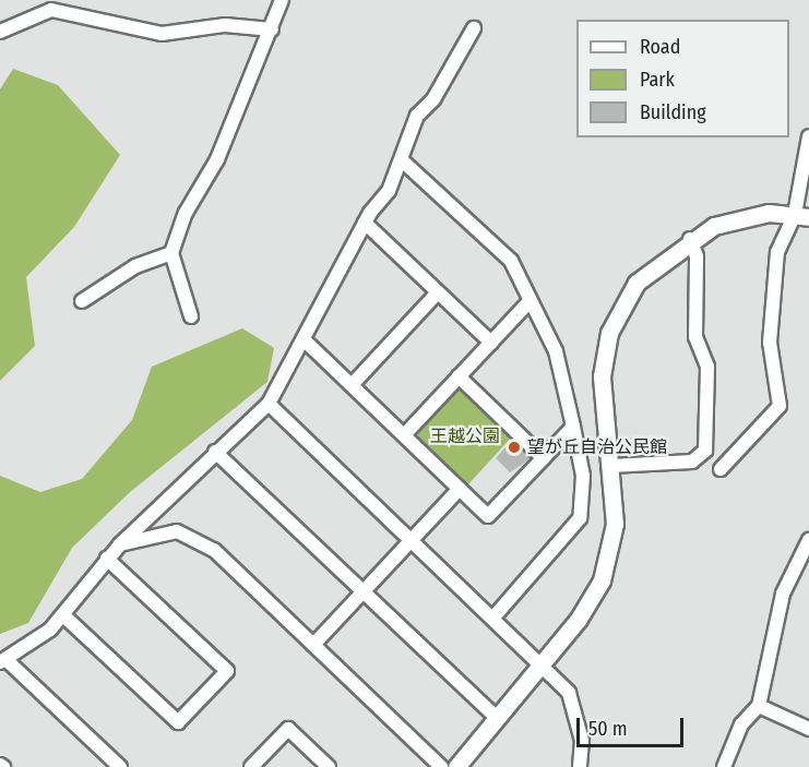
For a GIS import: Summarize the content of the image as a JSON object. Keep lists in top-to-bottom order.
{
  "parks": ["王越公園"],
  "places": ["望が丘自治公民館"],
  "legend": ["Road", "Park", "Building"],
  "scale_bar": "50 m"
}
